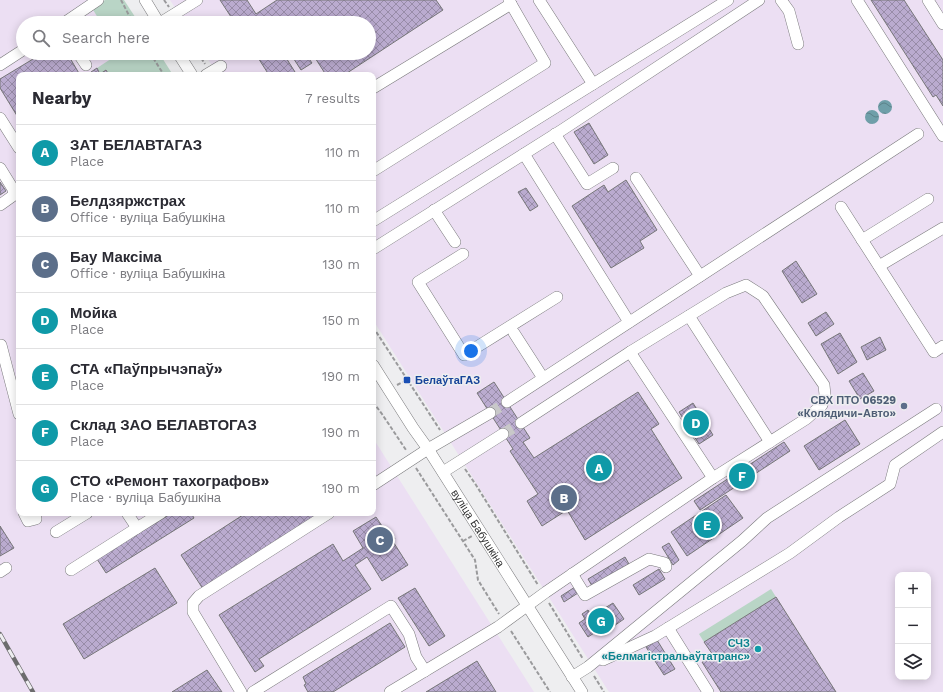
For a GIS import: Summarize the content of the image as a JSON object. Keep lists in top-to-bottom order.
{
  "streets": {
    "street": ["вуліца Бабушкіна"]
  },
  "places": {
    "transit": ["БелаўтаГАЗ"],
    "other": ["СВХ ПТО 06529 «Колядичи-Авто»", "СЧЗ «Белмагістральаўтатранс»"]
  },
  "page": {
    "search": "Search here",
    "heading": ["Nearby", "7 results"],
    "list": [
      {
        "mark": "A",
        "name": "ЗАТ БЕЛАВТАГАЗ",
        "note": "Place",
        "value": "110 m"
      },
      {
        "mark": "B",
        "name": "Белдзяржстрах",
        "note": "Office · вуліца Бабушкіна",
        "value": "110 m"
      },
      {
        "mark": "C",
        "name": "Бау Максіма",
        "note": "Office · вуліца Бабушкіна",
        "value": "130 m"
      },
      {
        "mark": "D",
        "name": "Мойка",
        "note": "Place",
        "value": "150 m"
      },
      {
        "mark": "E",
        "name": "СТА «Паўпрычэпаў»",
        "note": "Place",
        "value": "190 m"
      },
      {
        "mark": "F",
        "name": "Склад ЗАО БЕЛАВТОГАЗ",
        "note": "Place",
        "value": "190 m"
      },
      {
        "mark": "G",
        "name": "СТО «Ремонт тахографов»",
        "note": "Place · вуліца Бабушкіна",
        "value": "190 m"
      }
    ],
    "pins": [
      "D",
      "A",
      "F",
      "B",
      "E",
      "C",
      "G"
    ],
    "map_buttons": ["+", "−"]
  }
}
